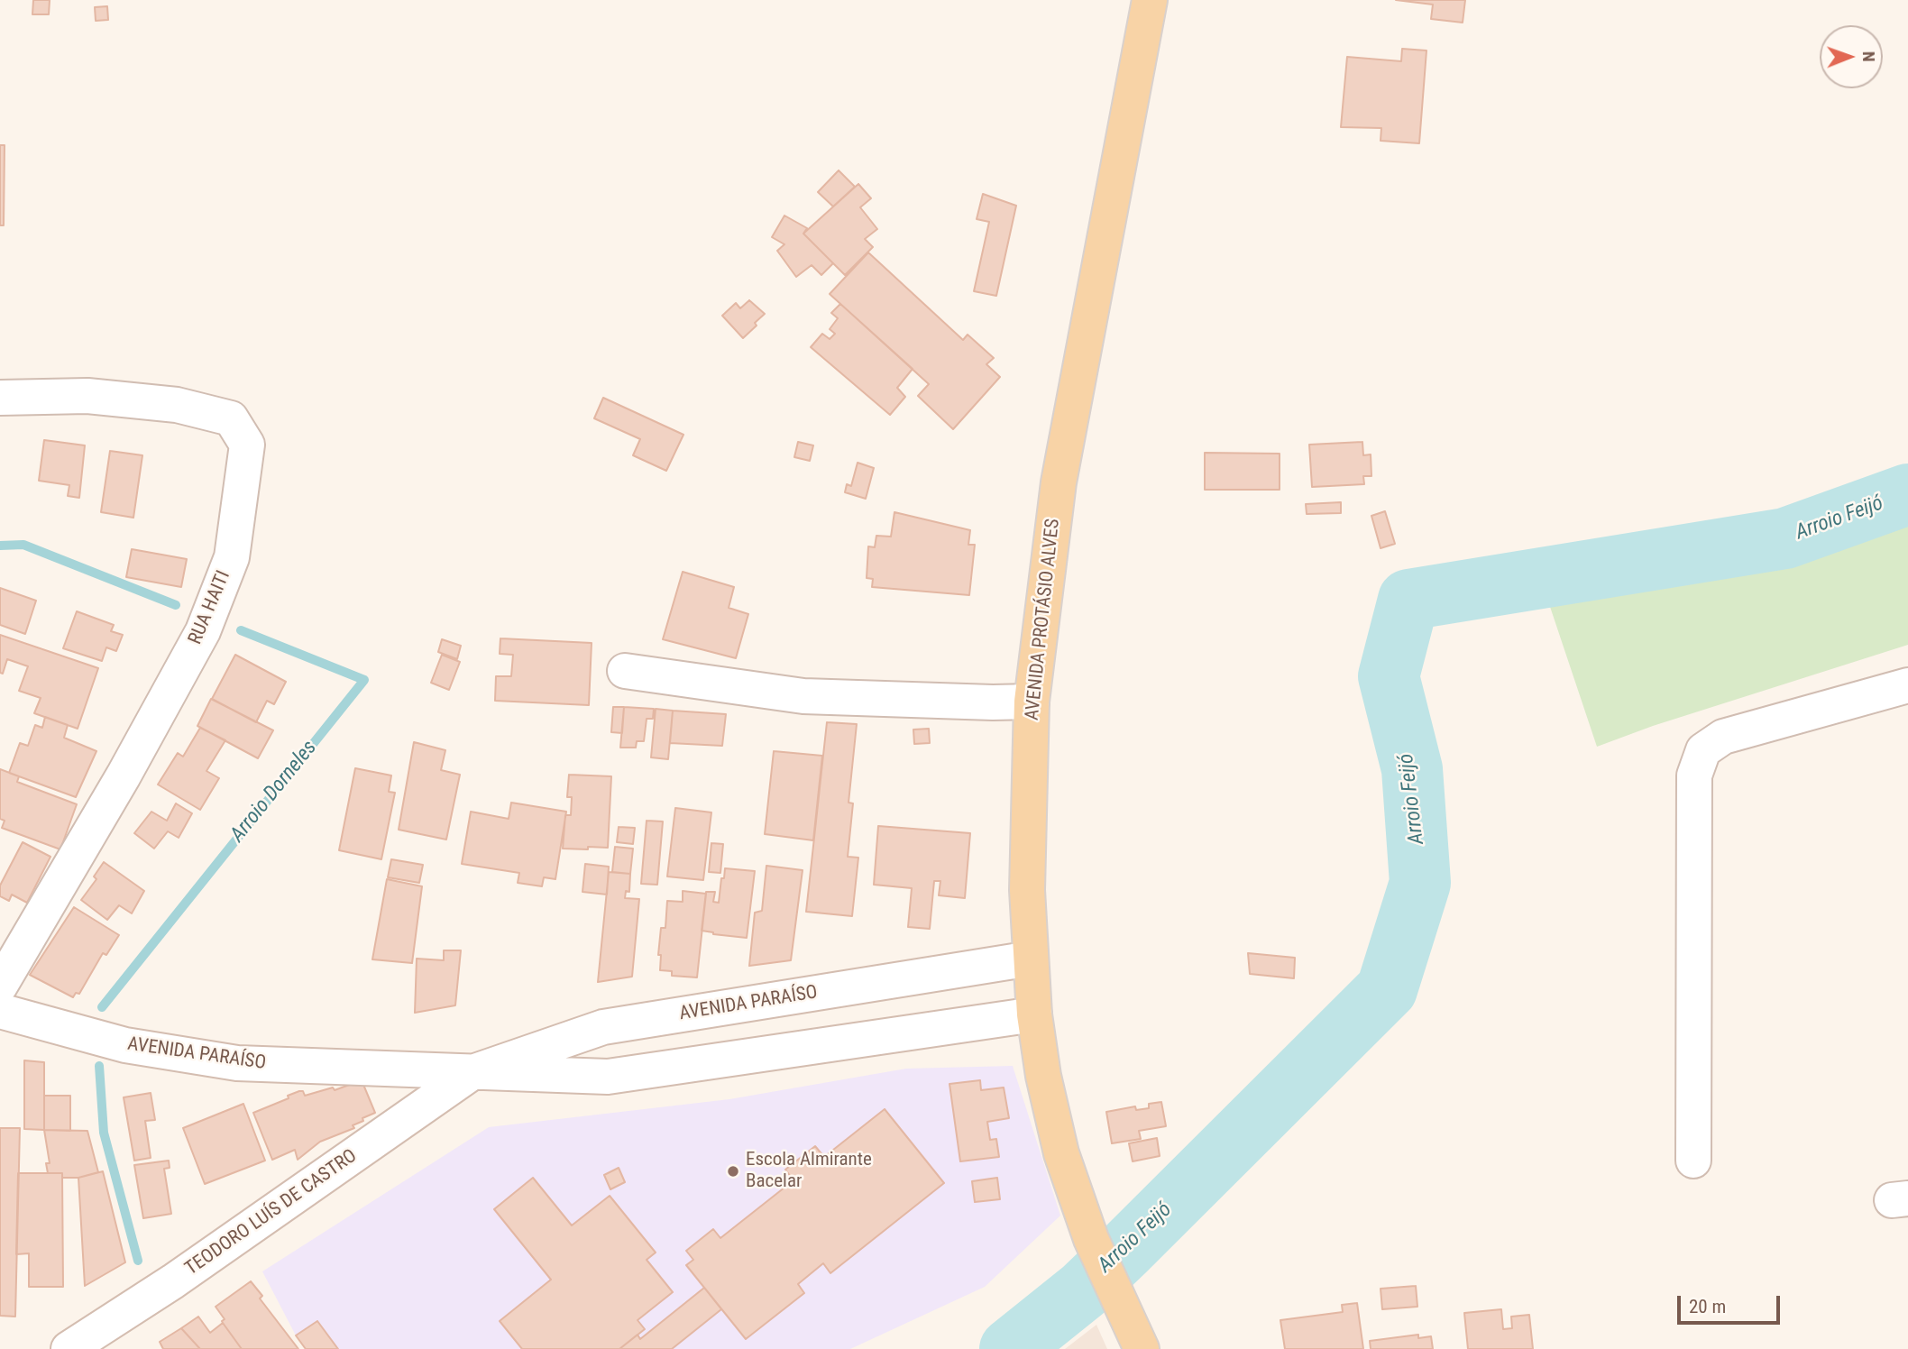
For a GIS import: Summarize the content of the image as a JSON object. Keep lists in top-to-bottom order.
{
  "streets": {
    "main road": [
      "RUA HAITI",
      "AVENIDA PROTÁSIO ALVES",
      "AVENIDA PARAÍSO",
      "TEODORO LUÍS DE CASTRO"
    ]
  },
  "crossings": [
    ["AVENIDA PROTÁSIO ALVES", "AVENIDA PARAÍSO"],
    ["AVENIDA PARAÍSO", "TEODORO LUÍS DE CASTRO"]
  ],
  "water": ["Arroio Feijó", "Arroio Dorneles"],
  "places": ["Escola Almirante Bacelar"],
  "scale_bar": "20 m",
  "north": "right"
}
